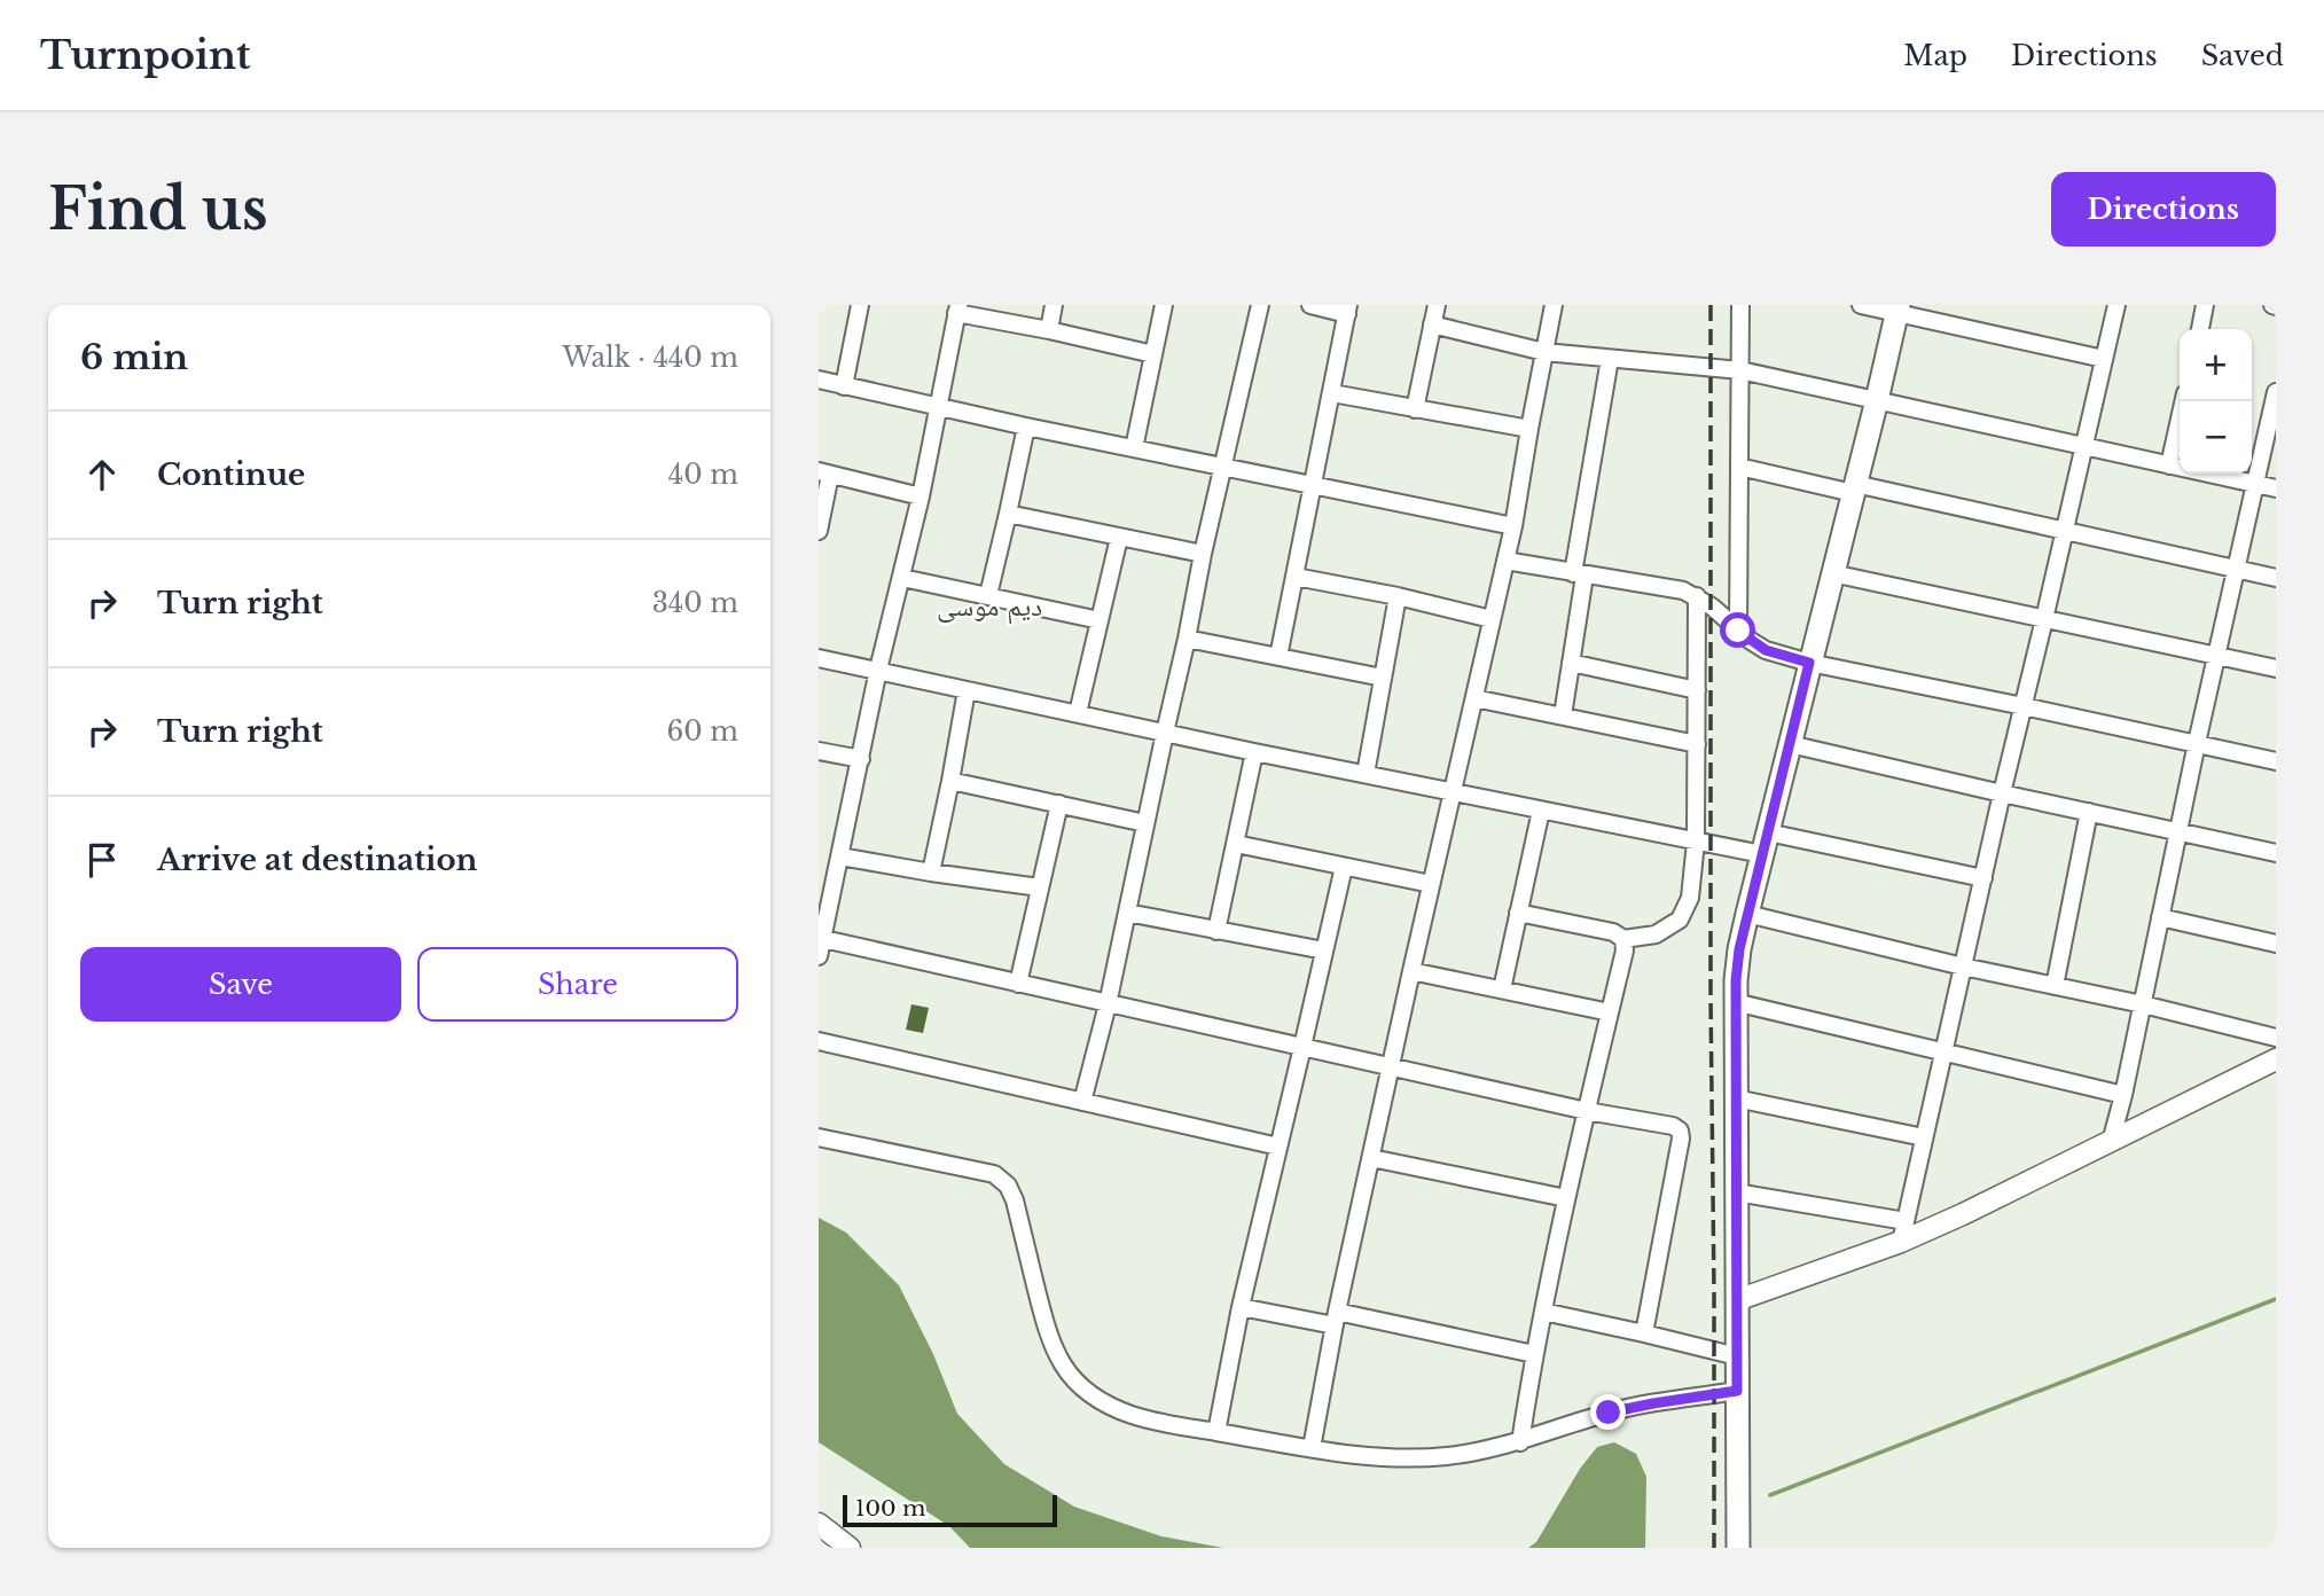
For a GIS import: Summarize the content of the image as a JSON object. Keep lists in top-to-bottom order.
{
  "districts": ["ديم موسى"],
  "scale_bar": "100 m",
  "page": {
    "header": "Turnpoint",
    "nav": ["Map", "Directions", "Saved"],
    "buttons": [
      "Directions",
      ["Save", "Share"]
    ],
    "title": "Find us",
    "heading": ["6 min", "Walk · 440 m"],
    "map_buttons": ["+", "−"],
    "list": [
      ["Continue", "40 m"],
      ["Turn right", "340 m"],
      ["Turn right", "60 m"],
      "Arrive at destination"
    ],
    "scale": "100 m"
  }
}
